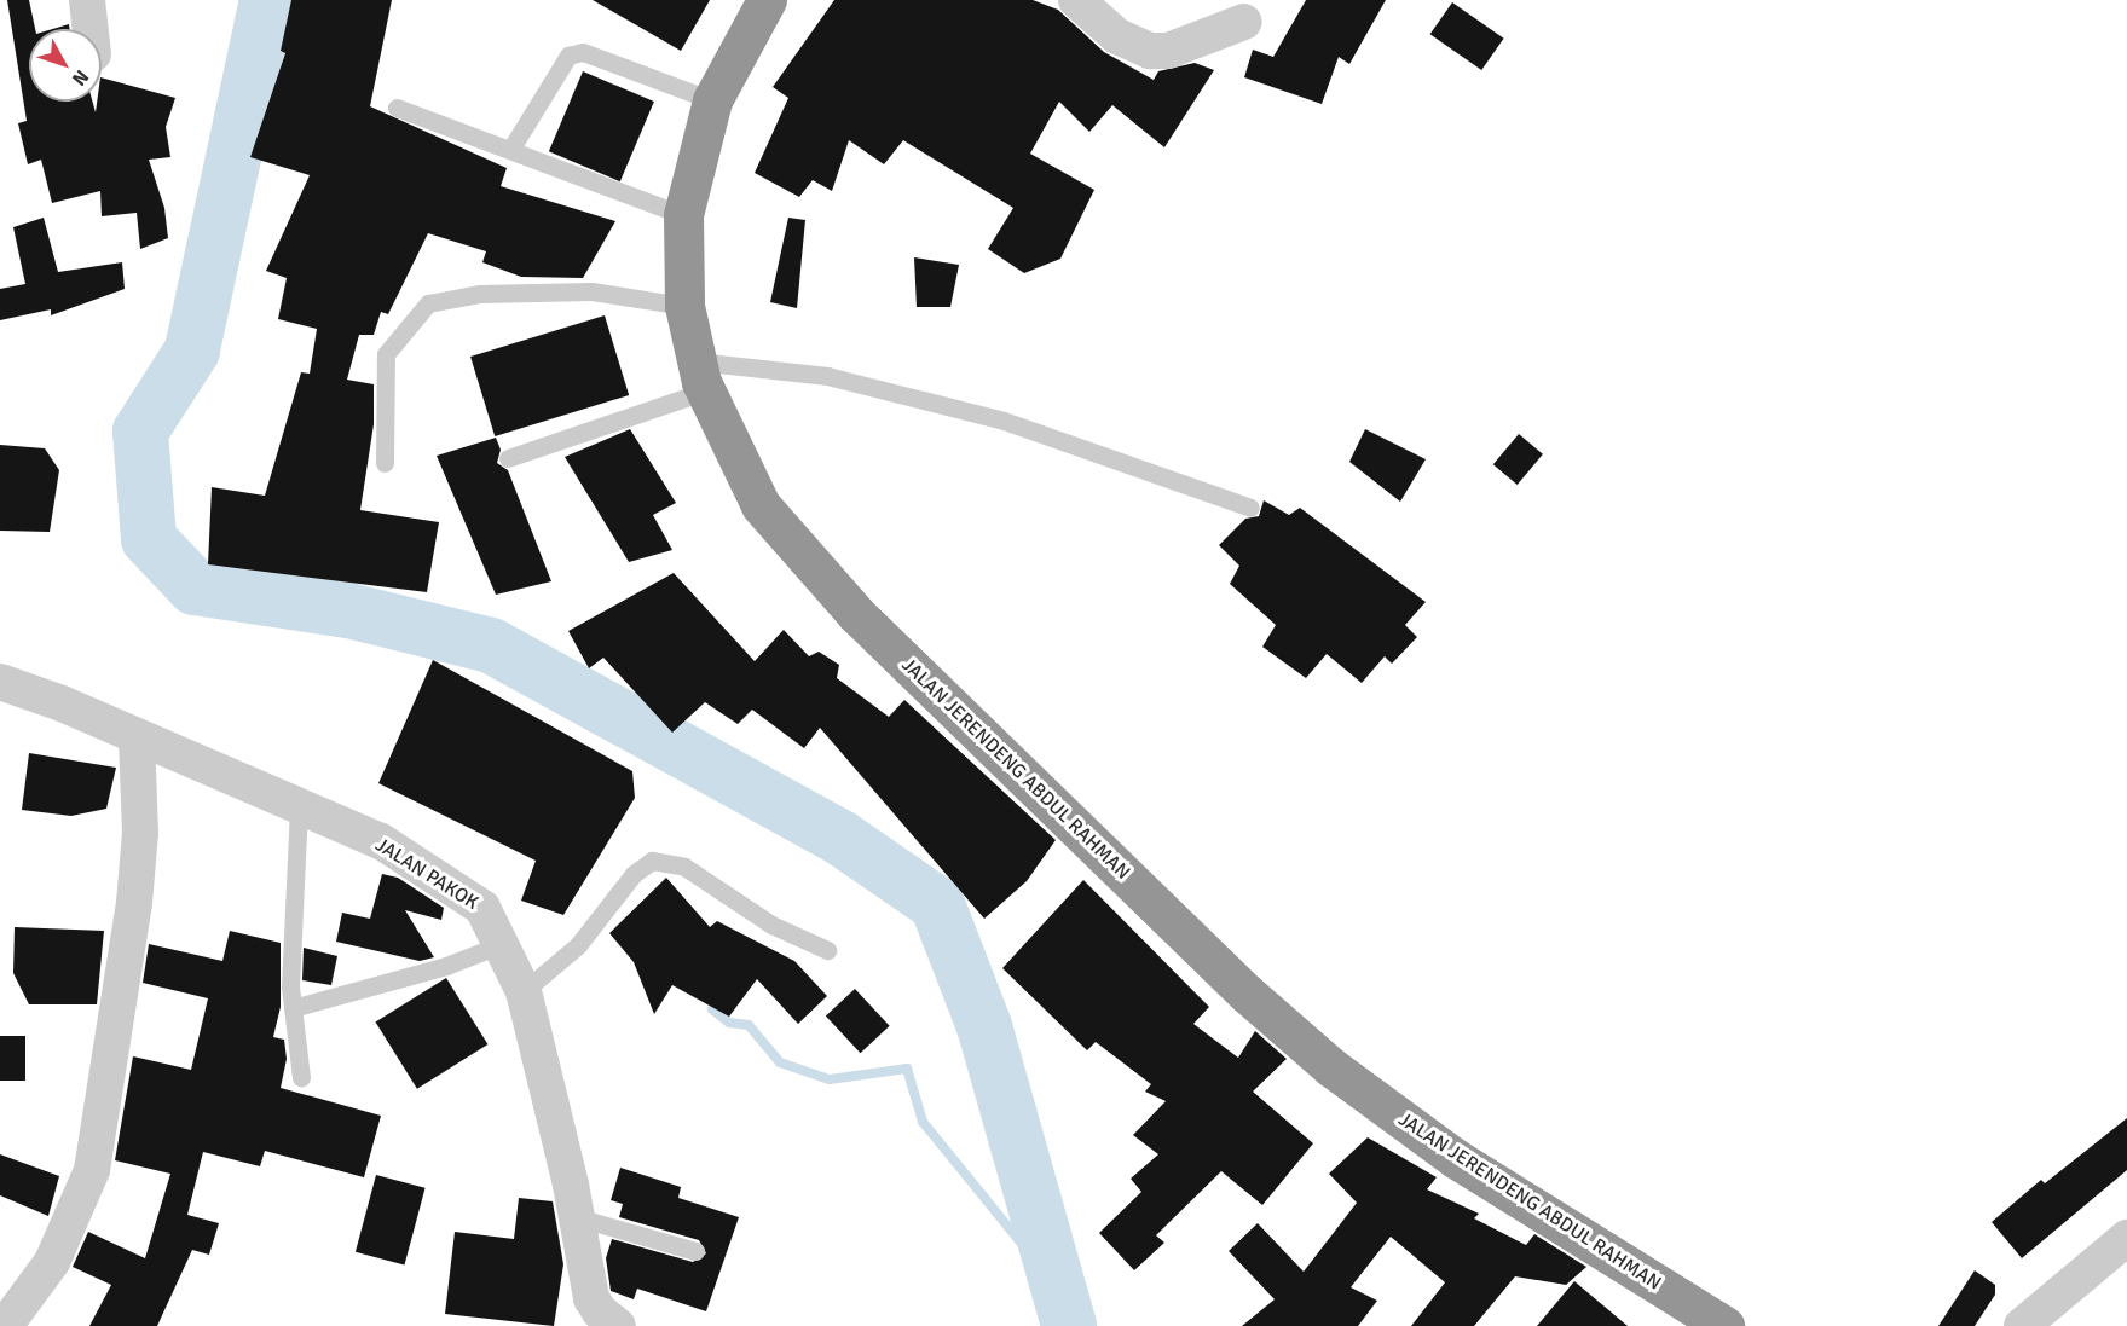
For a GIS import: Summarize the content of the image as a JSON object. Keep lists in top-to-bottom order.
{
  "streets": {
    "highway": ["JALAN JERENDENG ABDUL RAHMAN"],
    "street": ["JALAN PAKOK"]
  },
  "north": "bottom right"
}
